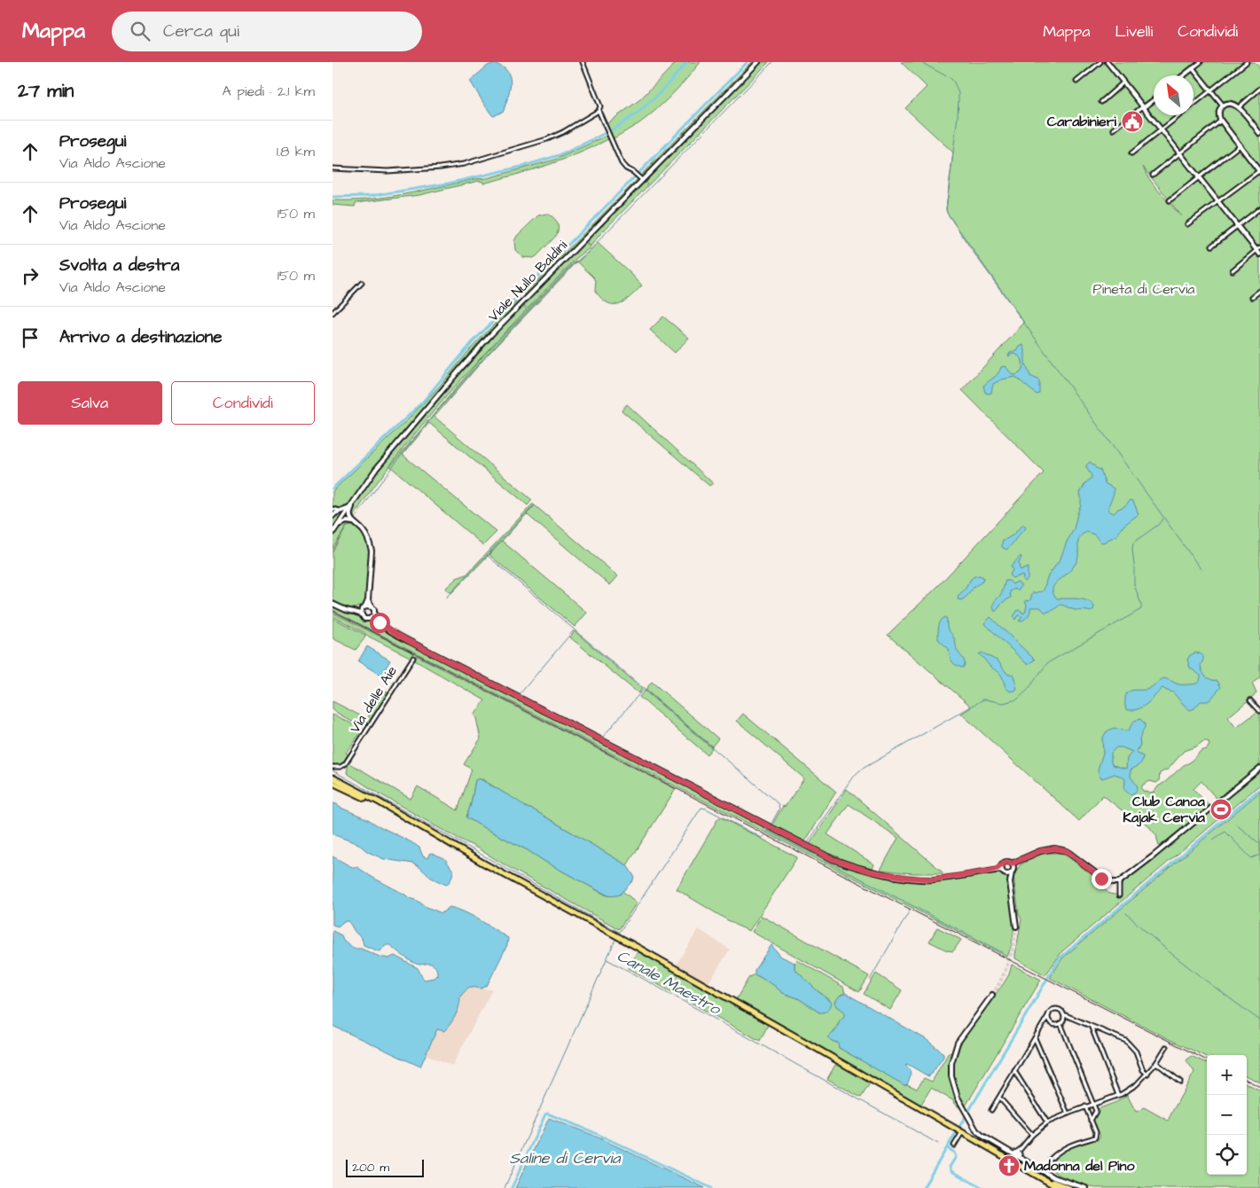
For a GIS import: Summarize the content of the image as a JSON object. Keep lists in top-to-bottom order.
{
  "streets": {
    "street": ["Viale Nullo Baldini", "Via delle Aie"]
  },
  "water": ["Canale Maestro", "Saline di Cervia"],
  "parks": ["Pineta di Cervia"],
  "places": {
    "public building": ["Carabinieri"],
    "sports": ["Club Canoa Kajak Cervia"],
    "church": ["Madonna del Pino"]
  },
  "scale_bar": "200 m",
  "north": "top left",
  "page": {
    "header": "Mappa",
    "search": "Cerca qui",
    "nav": ["Mappa", "Livelli", "Condividi"],
    "heading": ["27 min", "A piedi · 2.1 km"],
    "list": [
      ["Prosegui", "Via Aldo Ascione", "1.8 km"],
      ["Prosegui", "Via Aldo Ascione", "150 m"],
      ["Svolta a destra", "Via Aldo Ascione", "150 m"],
      "Arrivo a destinazione"
    ],
    "buttons": ["Salva", "Condividi"],
    "map_buttons": ["+", "−"],
    "scale": "200 m"
  }
}
